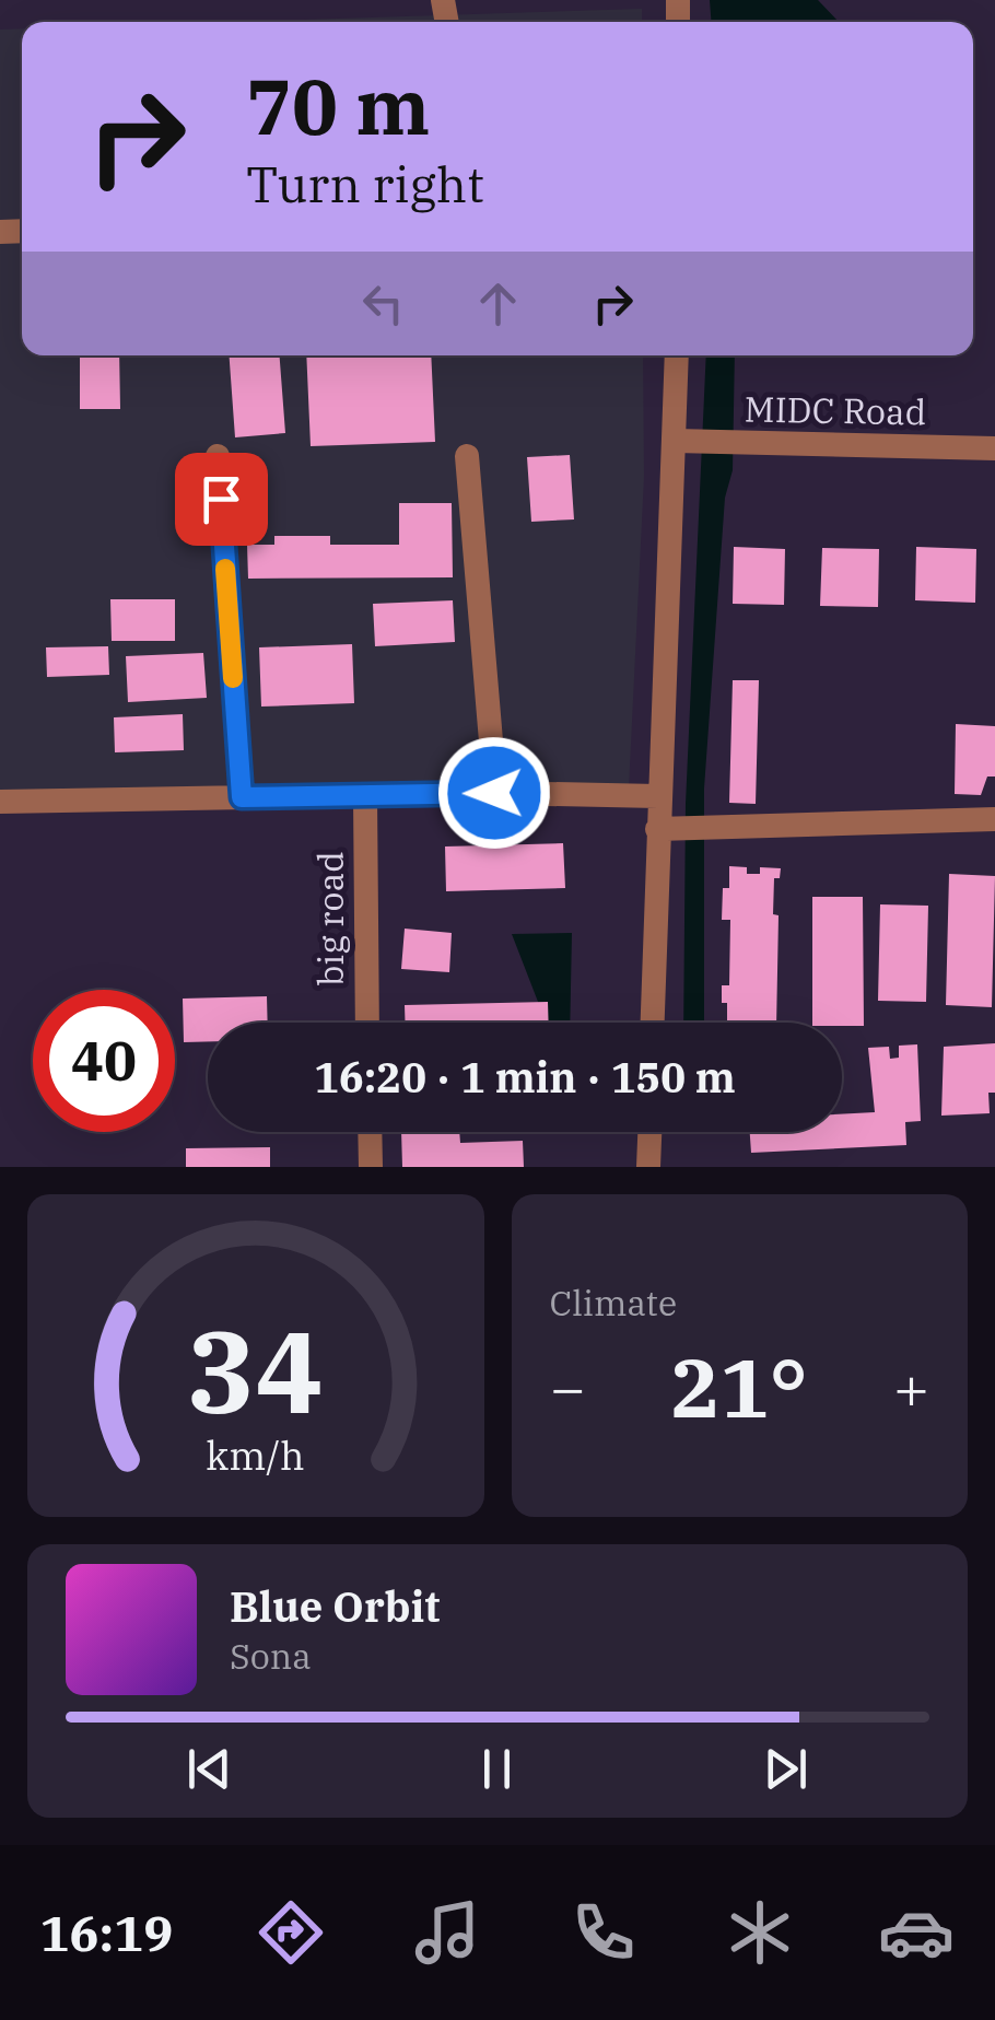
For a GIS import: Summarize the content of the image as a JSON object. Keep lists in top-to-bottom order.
{
  "streets": {
    "street": ["MIDC Road", "big road"]
  },
  "page": {
    "turn": ["70 m", "Turn right"],
    "limit": "40",
    "trip": "16:20 · 1 min · 150 m",
    "tile": "Climate",
    "heat": ["−", "21°", "+"],
    "song": ["Blue Orbit", "Sona"],
    "tabs": "16:19",
    "gauge": ["34", "km/h"]
  }
}
